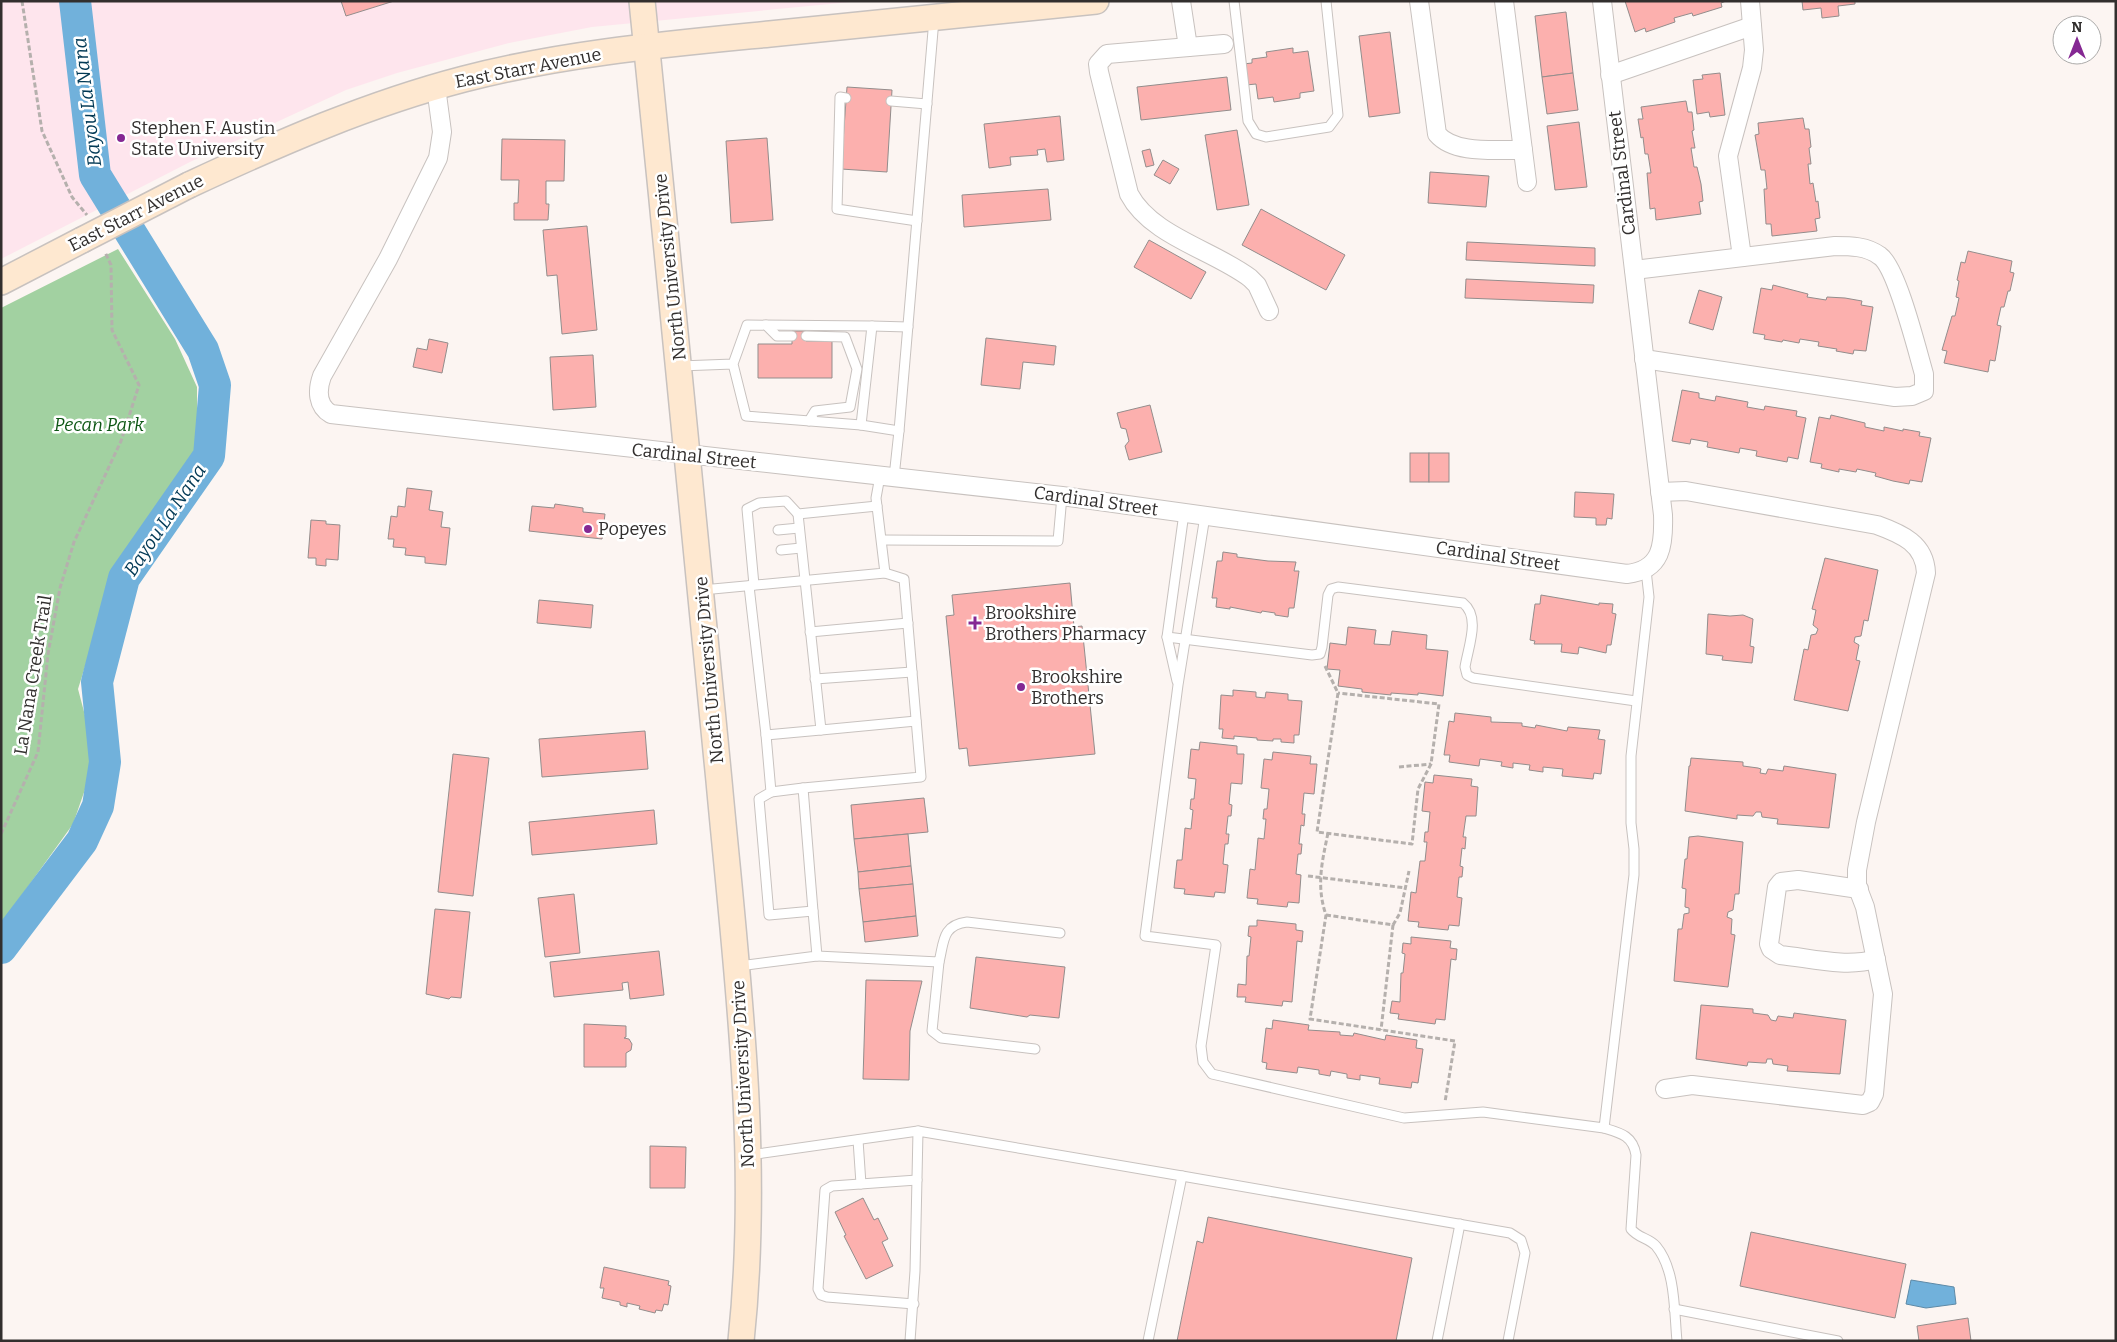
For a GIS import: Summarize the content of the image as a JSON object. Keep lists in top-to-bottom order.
{
  "streets": {
    "main road": ["East Starr Avenue", "North University Drive"],
    "street": ["Cardinal Street"],
    "path": ["La Nana Creek Trail"]
  },
  "crossings": [
    ["East Starr Avenue", "Cardinal Street"],
    ["East Starr Avenue", "North University Drive"],
    ["Cardinal Street", "North University Drive"]
  ],
  "water": ["Bayou La Nana"],
  "parks": ["Pecan Park"],
  "places": {
    "other": ["Stephen F. Austin State University", "Popeyes", "Brookshire Brothers"],
    "health": ["Brookshire Brothers Pharmacy"]
  },
  "north": "top"
}
